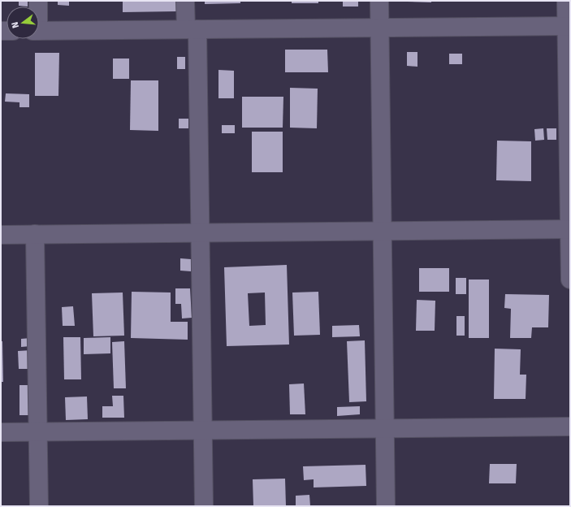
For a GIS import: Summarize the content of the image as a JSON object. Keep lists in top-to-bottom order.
{
  "north": "left"
}
